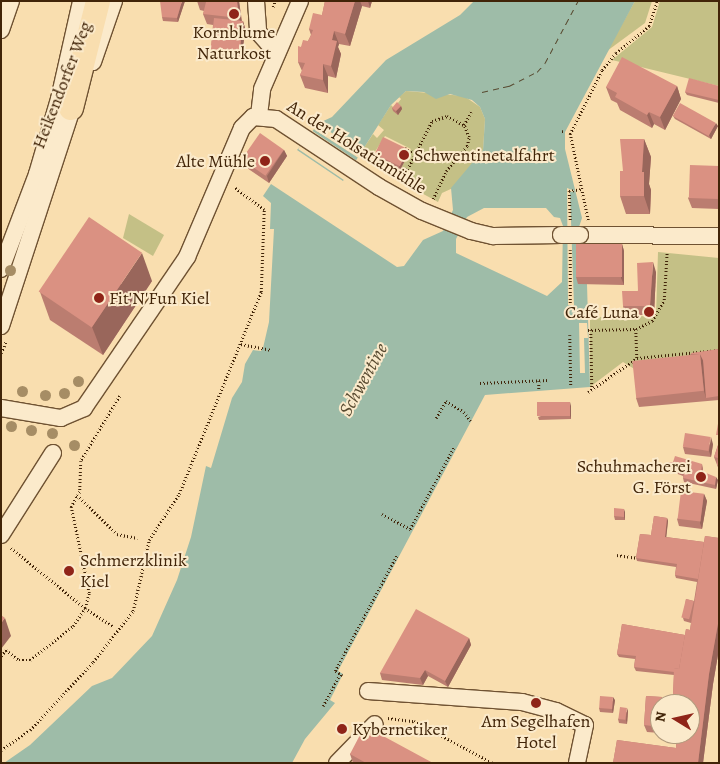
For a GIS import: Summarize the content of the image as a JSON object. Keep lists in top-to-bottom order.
{
  "streets": {
    "street": ["Heikendorfer Weg", "An der Holsatiamühle"]
  },
  "water": ["Schwentine"],
  "places": [
    "Kornblume Naturkost",
    "Schwentinetalfahrt",
    "Alte Mühle",
    "Fit'N'Fun Kiel",
    "Café Luna",
    "Schuhmacherei G. Först",
    "Schmerzklinik Kiel",
    "Am Segelhafen Hotel",
    "Kybernetiker"
  ],
  "north": "left"
}
